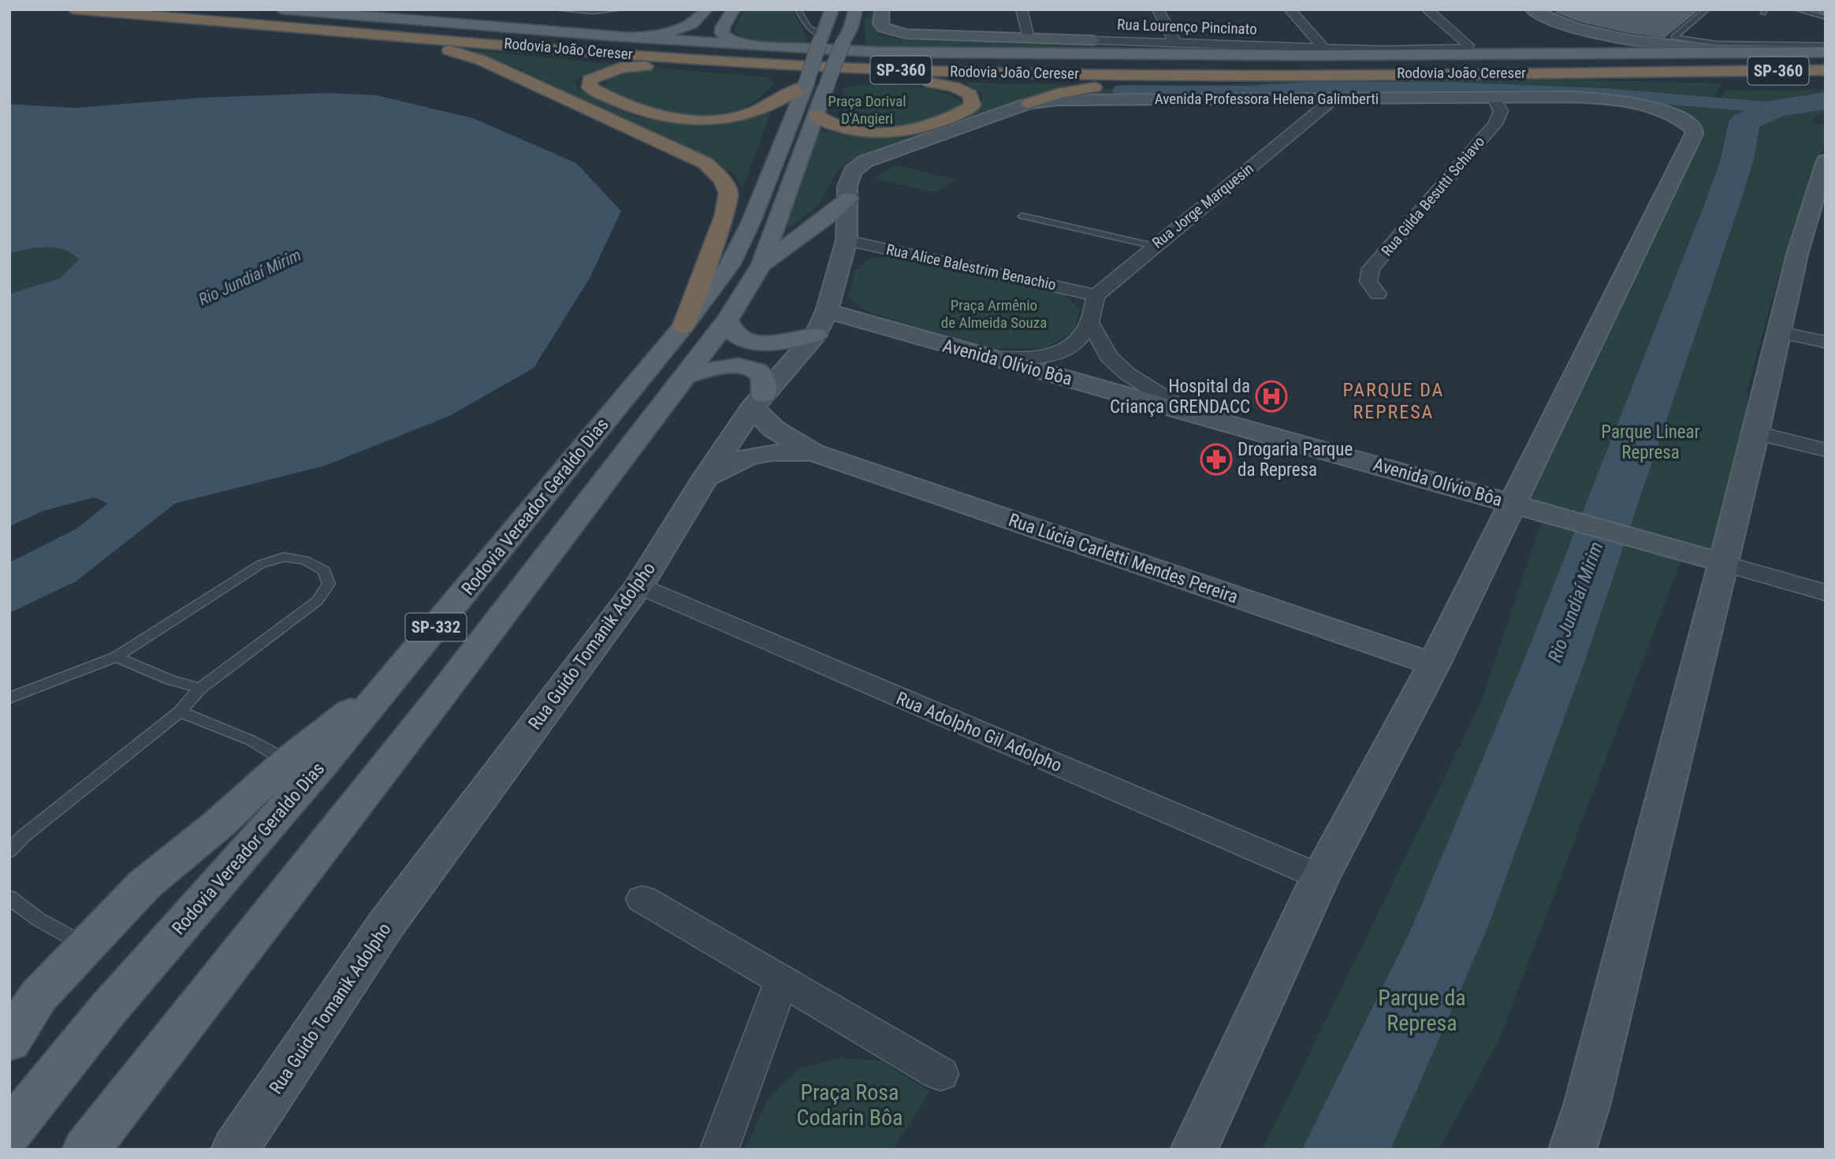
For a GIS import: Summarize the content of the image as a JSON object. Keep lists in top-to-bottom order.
{
  "streets": {
    "highway": ["Rodovia João Cereser", "SP-360"],
    "main road": ["Rodovia Vereador Geraldo Dias", "SP-332"],
    "street": [
      "Rua Lourenço Pincinato",
      "Avenida Professora Helena Galimberti",
      "Rua Gilda Besutti Schiavo",
      "Rua Jorge Marquesin",
      "Rua Alice Balestrim Benachio",
      "Avenida Olívio Bôa",
      "Rua Lúcia Carletti Mendes Pereira",
      "Rua Guido Tomanik Adolpho",
      "Rua Adolpho Gil Adolpho"
    ]
  },
  "crossings": [
    ["Avenida Professora Helena Galimberti", "Rua Gilda Besutti Schiavo"],
    ["Avenida Professora Helena Galimberti", "Rua Jorge Marquesin"],
    ["Avenida Professora Helena Galimberti", "Avenida Olívio Bôa"],
    ["Avenida Professora Helena Galimberti", "Rua Guido Tomanik Adolpho"],
    ["Rua Jorge Marquesin", "Rua Alice Balestrim Benachio"],
    ["Rua Alice Balestrim Benachio", "Rua Guido Tomanik Adolpho"],
    ["Avenida Olívio Bôa", "Rua Guido Tomanik Adolpho"],
    ["Rua Lúcia Carletti Mendes Pereira", "Rua Guido Tomanik Adolpho"],
    ["Rua Guido Tomanik Adolpho", "Rua Adolpho Gil Adolpho"]
  ],
  "districts": ["PARQUE DA REPRESA"],
  "water": ["Rio Jundiaí Mirim"],
  "parks": [
    "Praça Dorival D'Angieri",
    "Praça Armênio de Almeida Souza",
    "Parque Linear Represa",
    "Parque da Represa",
    "Praça Rosa Codarin Bôa"
  ],
  "places": {
    "hospital": ["Hospital da Criança GRENDACC"],
    "pharmacy": ["Drogaria Parque da Represa"]
  }
}
